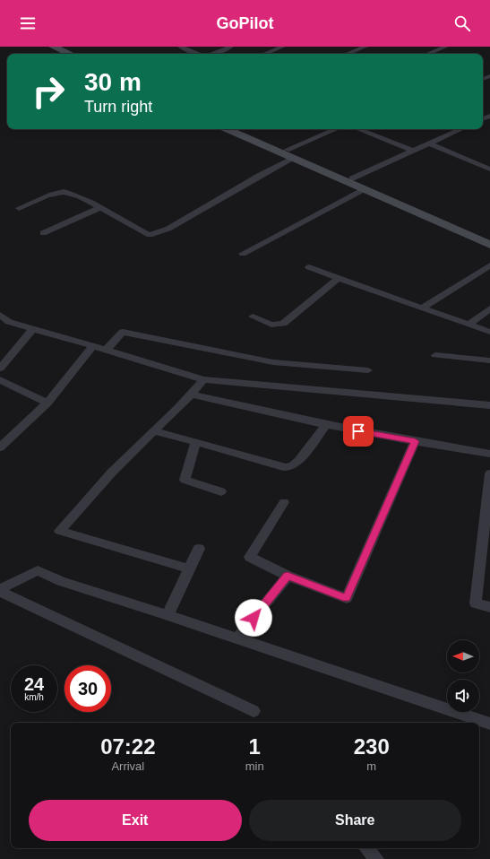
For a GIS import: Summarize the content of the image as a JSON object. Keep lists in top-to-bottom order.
{
  "north": "left",
  "page": {
    "header": "GoPilot",
    "turn": ["30 m", "Turn right"],
    "speed": "24 km/h",
    "limit": "30",
    "eta": [
      "07:22",
      "Arrival",
      "1",
      "min",
      "230",
      "m"
    ],
    "buttons": ["Exit", "Share"]
  }
}
